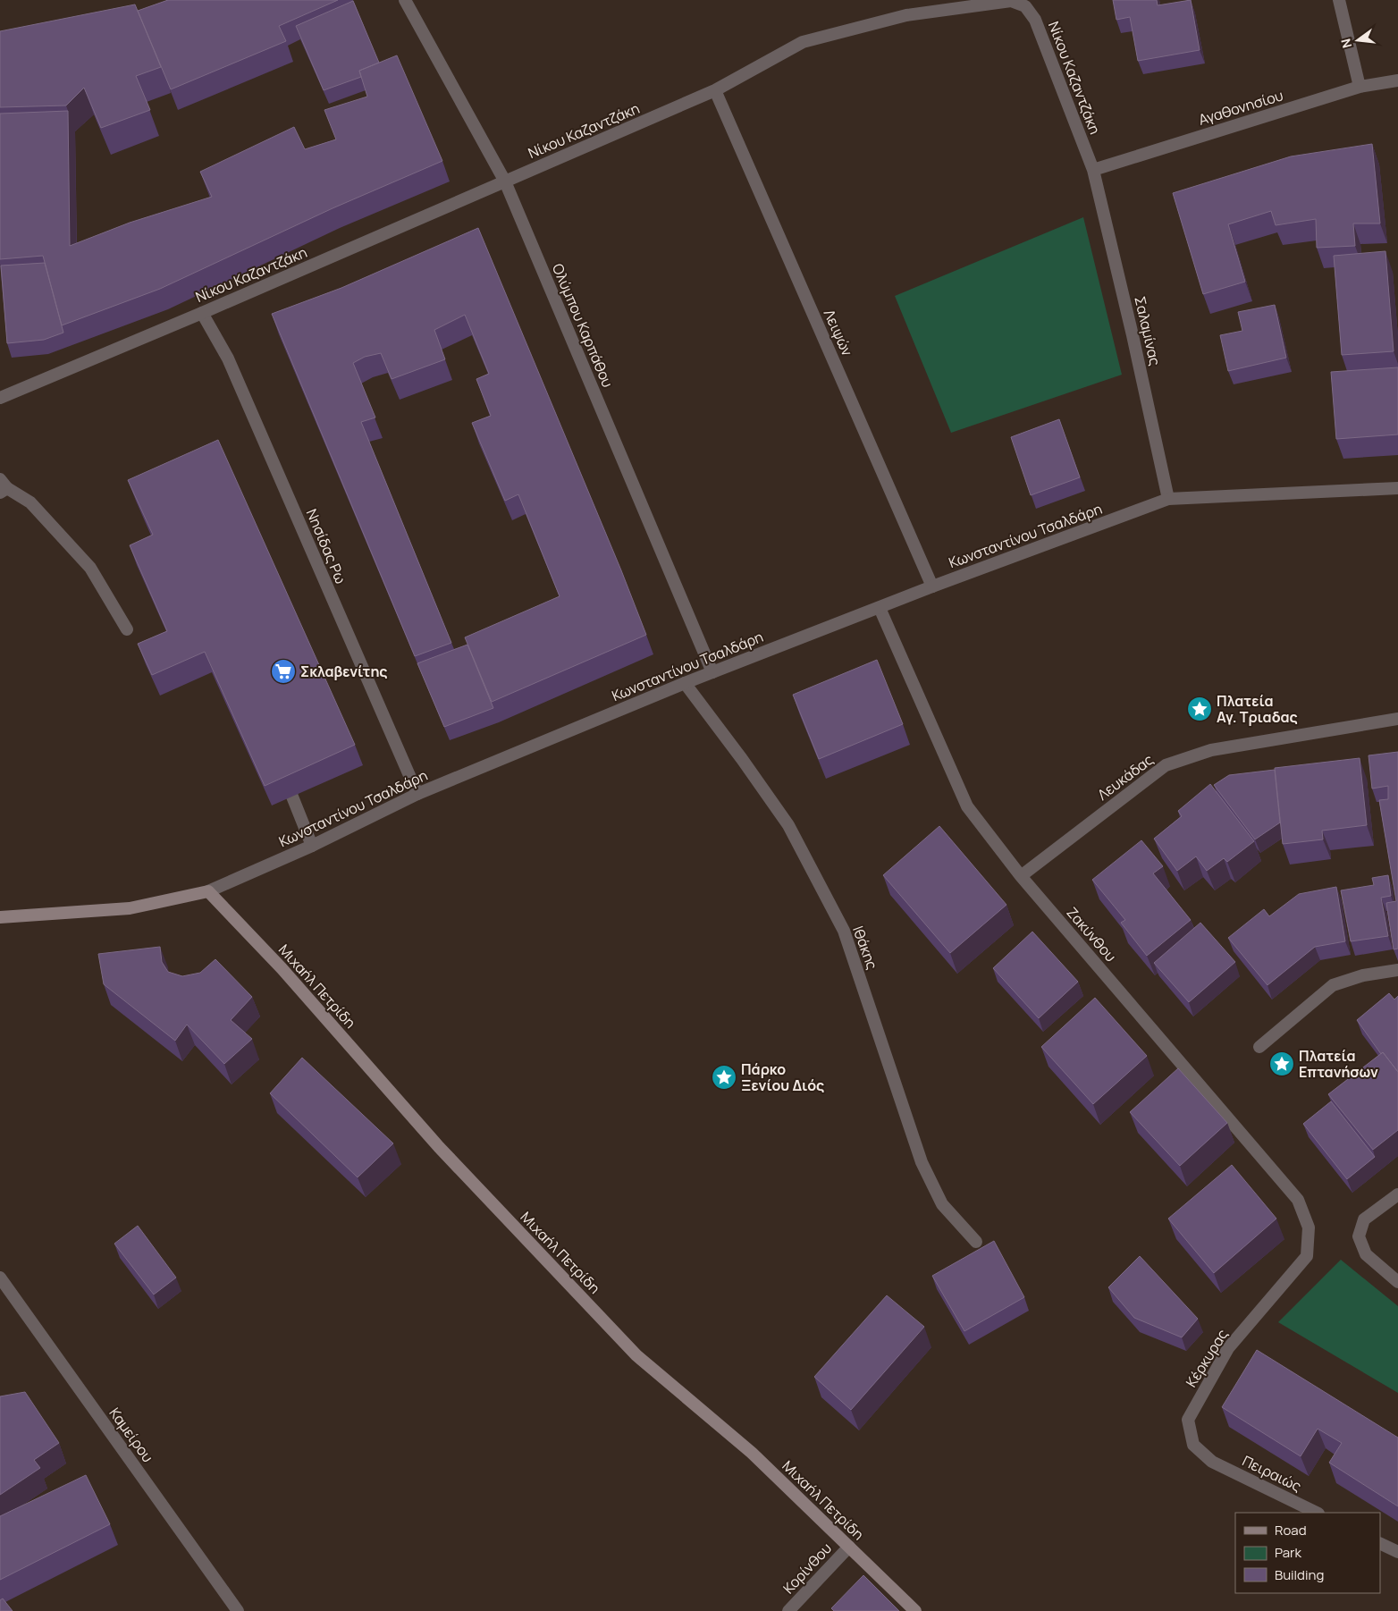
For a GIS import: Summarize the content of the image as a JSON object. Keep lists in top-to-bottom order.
{
  "streets": {
    "main road": ["Κωνσταντίνου Τσαλδάρη", "Μιχαήλ Πετρίδη"],
    "street": [
      "Νίκου Καζαντζάκη",
      "Αγαθονησίου",
      "Ολύμπου Καρπάθου",
      "Σαλαμίνας",
      "Λειψών",
      "Νησίδας Ρω",
      "Λευκάδας",
      "Ζακύνθου",
      "Ιθάκης",
      "Κέρκυρας",
      "Καμείρου",
      "Πειραιώς",
      "Κορίνθου"
    ]
  },
  "crossings": [
    ["Νίκου Καζαντζάκη", "Αγαθονησίου"],
    ["Νίκου Καζαντζάκη", "Ολύμπου Καρπάθου"],
    ["Νίκου Καζαντζάκη", "Σαλαμίνας"],
    ["Νίκου Καζαντζάκη", "Λειψών"],
    ["Νίκου Καζαντζάκη", "Νησίδας Ρω"],
    ["Αγαθονησίου", "Σαλαμίνας"],
    ["Ολύμπου Καρπάθου", "Κωνσταντίνου Τσαλδάρη"],
    ["Σαλαμίνας", "Κωνσταντίνου Τσαλδάρη"],
    ["Λειψών", "Κωνσταντίνου Τσαλδάρη"],
    ["Κωνσταντίνου Τσαλδάρη", "Νησίδας Ρω"],
    ["Κωνσταντίνου Τσαλδάρη", "Ζακύνθου"],
    ["Κωνσταντίνου Τσαλδάρη", "Ιθάκης"],
    ["Κωνσταντίνου Τσαλδάρη", "Μιχαήλ Πετρίδη"],
    ["Λευκάδας", "Ζακύνθου"],
    ["Ζακύνθου", "Κέρκυρας"],
    ["Μιχαήλ Πετρίδη", "Κορίνθου"],
    ["Κέρκυρας", "Πειραιώς"]
  ],
  "places": {
    "supermarket": ["Σκλαβενίτης"],
    "place": ["Πλατεία Αγ. Τριαδας", "Πλατεία Επτανήσων", "Πάρκο Ξενίου Διός"]
  },
  "legend": ["Road", "Park", "Building"],
  "north": "left"
}
